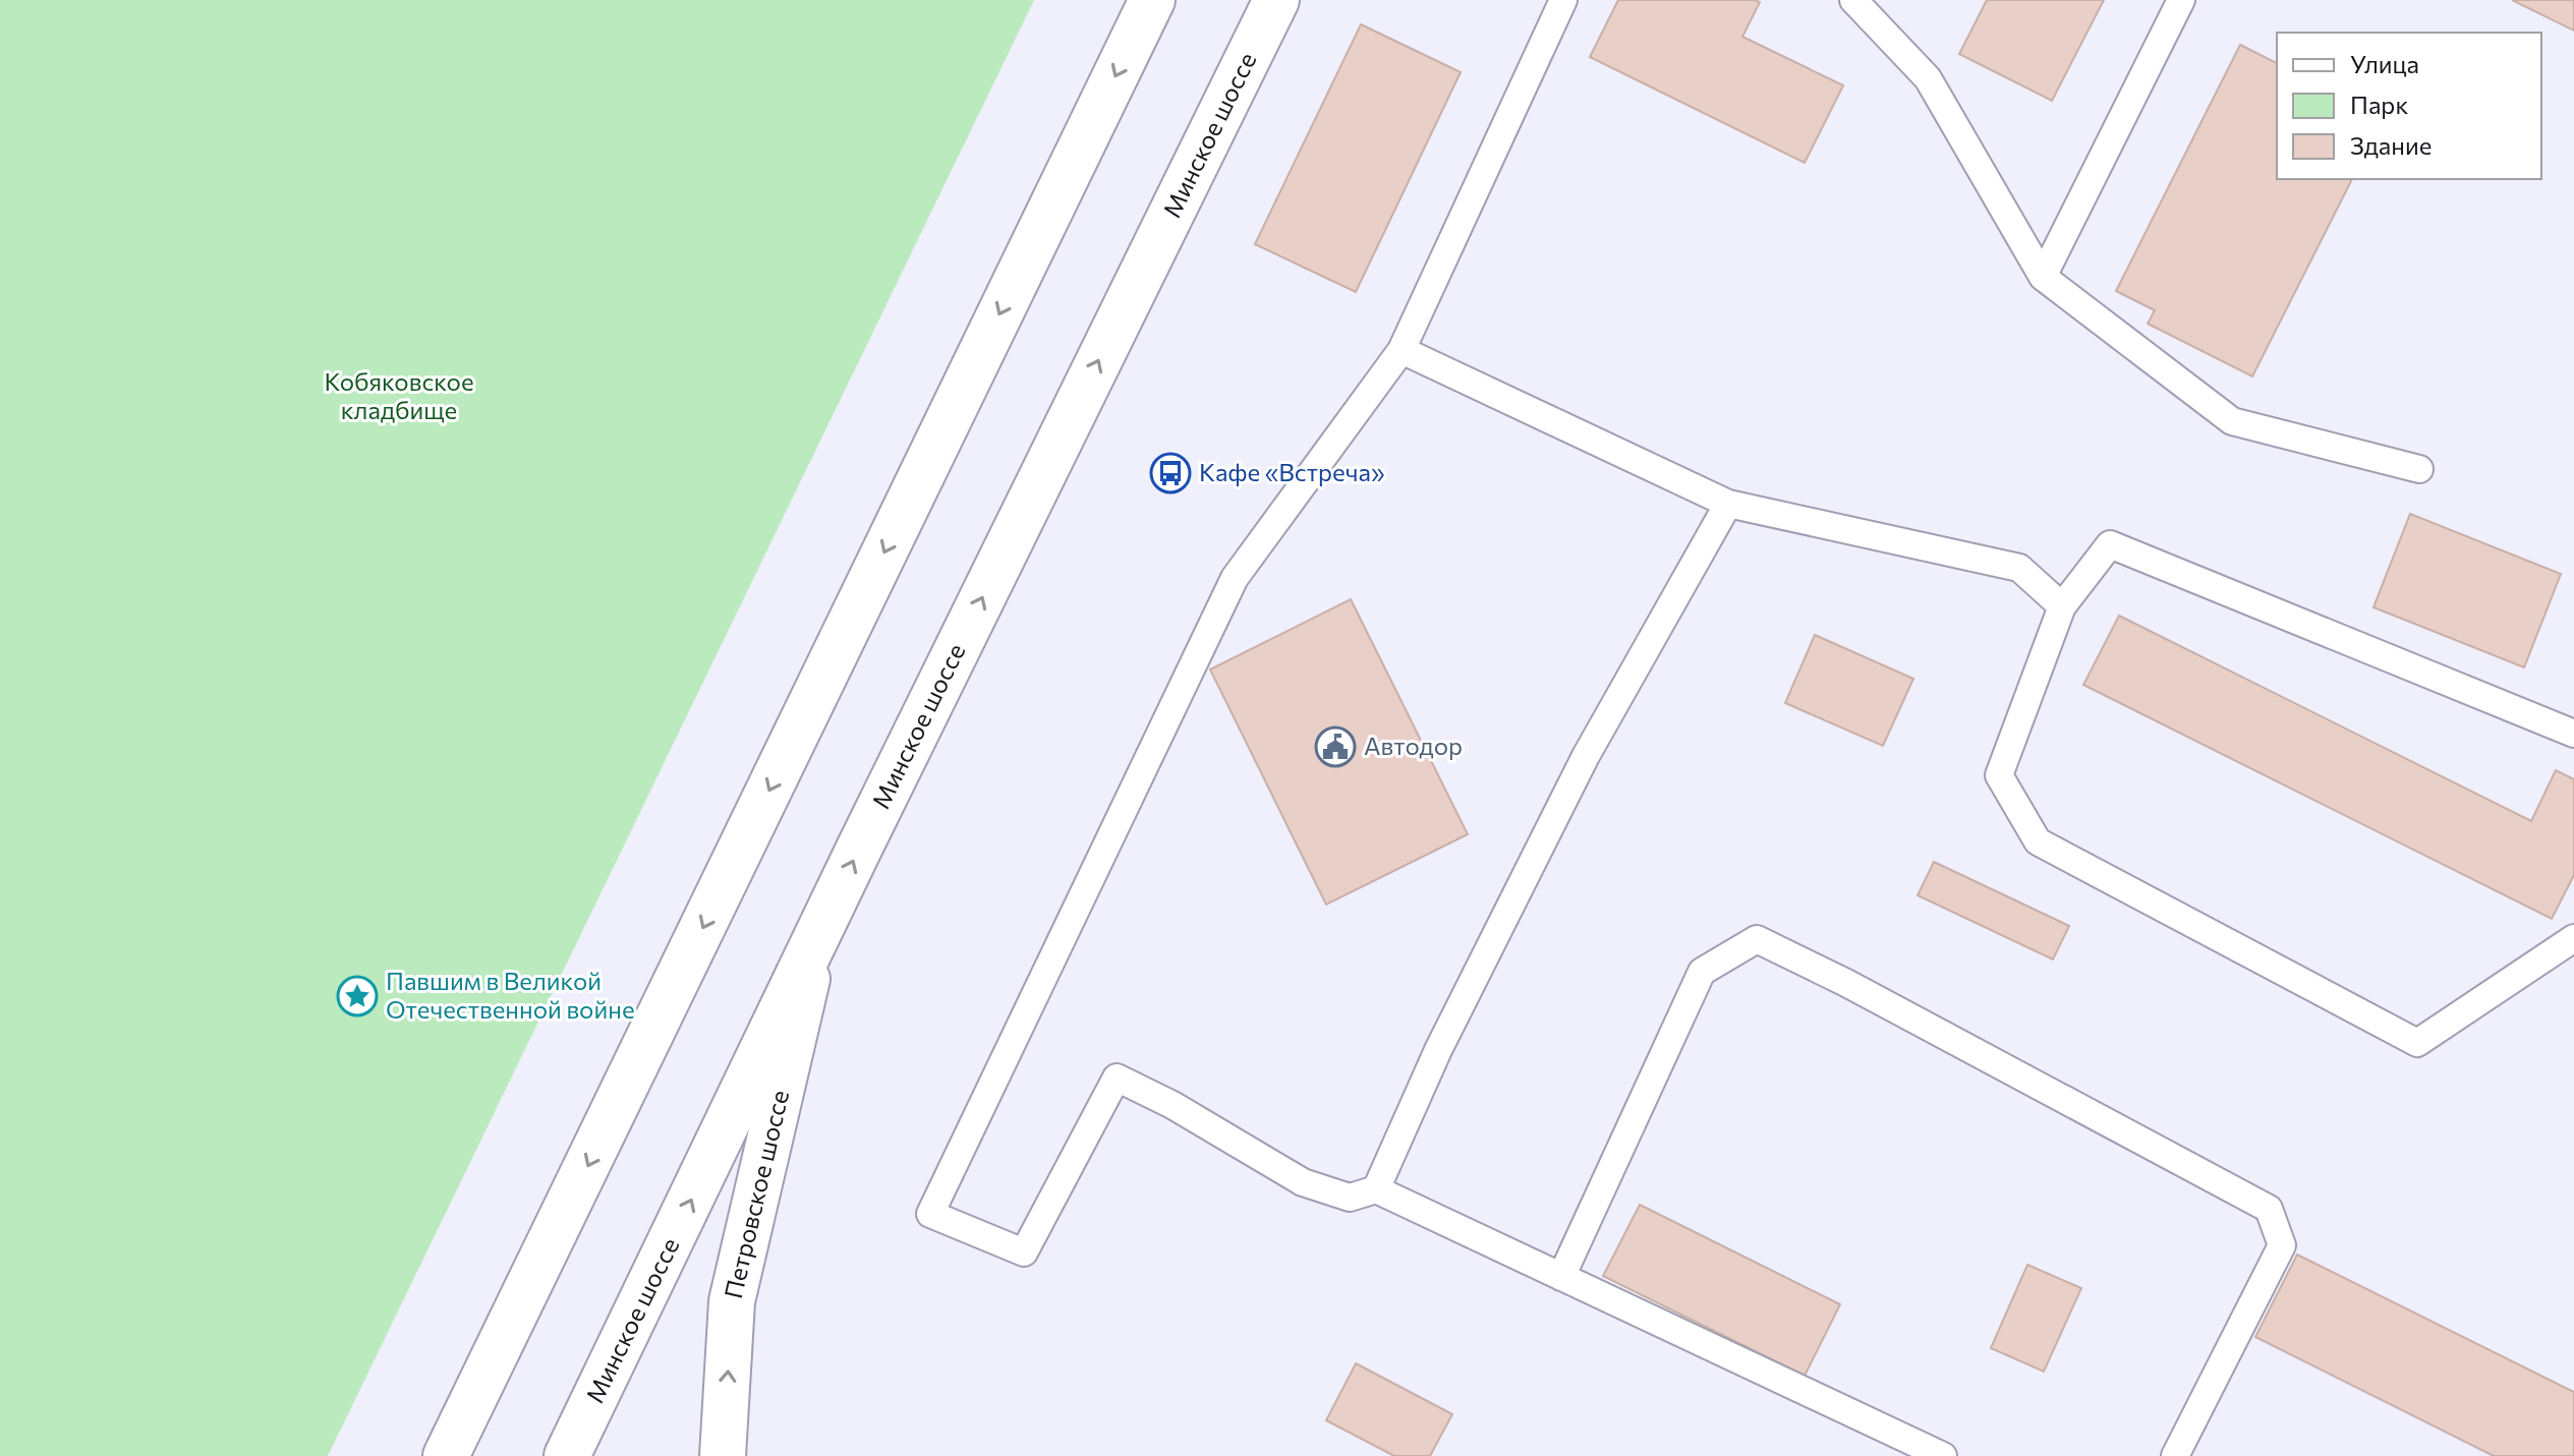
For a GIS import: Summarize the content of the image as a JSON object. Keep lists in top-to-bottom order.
{
  "streets": {
    "main road": ["Минское шоссе", "Петровское шоссе"]
  },
  "crossings": [
    ["Минское шоссе", "Петровское шоссе"]
  ],
  "parks": ["Кобяковское кладбище"],
  "places": {
    "bus stop": ["Кафе «Встреча»"],
    "public building": ["Автодор"],
    "place": ["Павшим в Великой Отечественной войне"]
  },
  "legend": ["Улица", "Парк", "Здание"]
}
